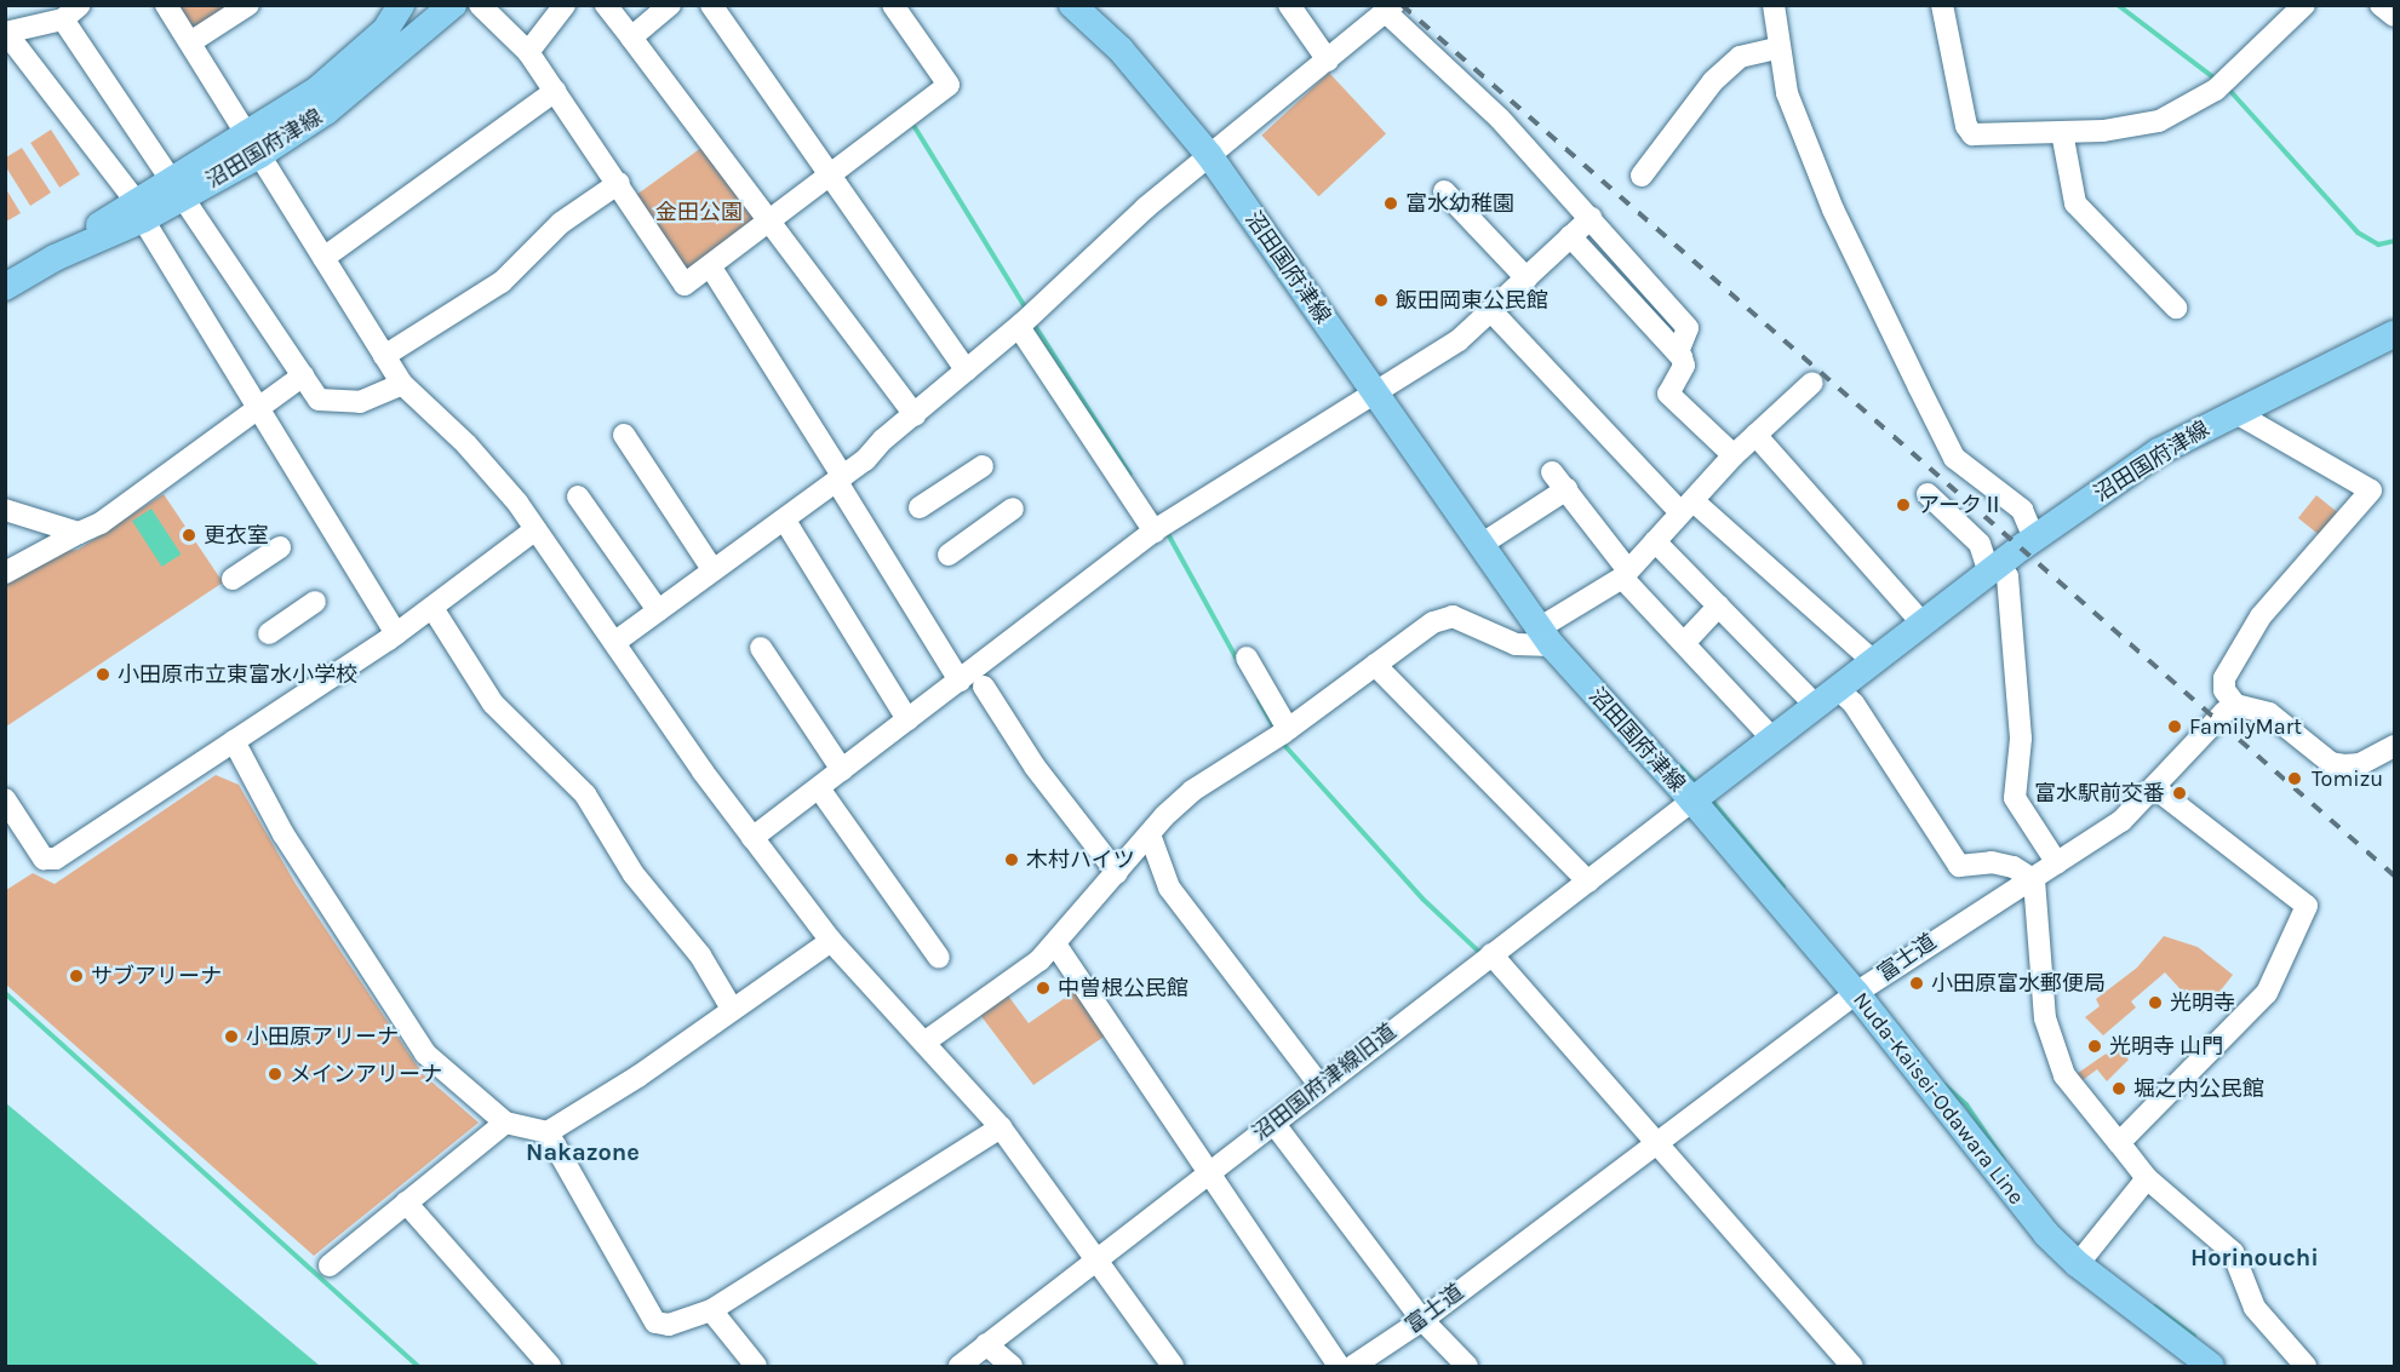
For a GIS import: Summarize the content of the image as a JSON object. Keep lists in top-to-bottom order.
{
  "streets": {
    "main road": ["沼田国府津線", "Nuda-Kaisei-Odawara Line"],
    "street": ["富士道", "沼田国府津線旧道"]
  },
  "crossings": [
    ["沼田国府津線", "沼田国府津線旧道"],
    ["沼田国府津線", "Nuda-Kaisei-Odawara Line"],
    ["富士道", "Nuda-Kaisei-Odawara Line"],
    ["沼田国府津線旧道", "Nuda-Kaisei-Odawara Line"]
  ],
  "districts": ["Nakazone", "Horinouchi"],
  "parks": ["金田公園"],
  "places": [
    "富水幼稚園",
    "飯田岡東公民館",
    "アークⅡ",
    "更衣室",
    "小田原市立東富水小学校",
    "FamilyMart",
    "Tomizu",
    "富水駅前交番",
    "木村ハイツ",
    "サブアリーナ",
    "小田原富水郵便局",
    "中曽根公民館",
    "光明寺",
    "小田原アリーナ",
    "光明寺 山門",
    "メインアリーナ",
    "堀之内公民館"
  ]
}
